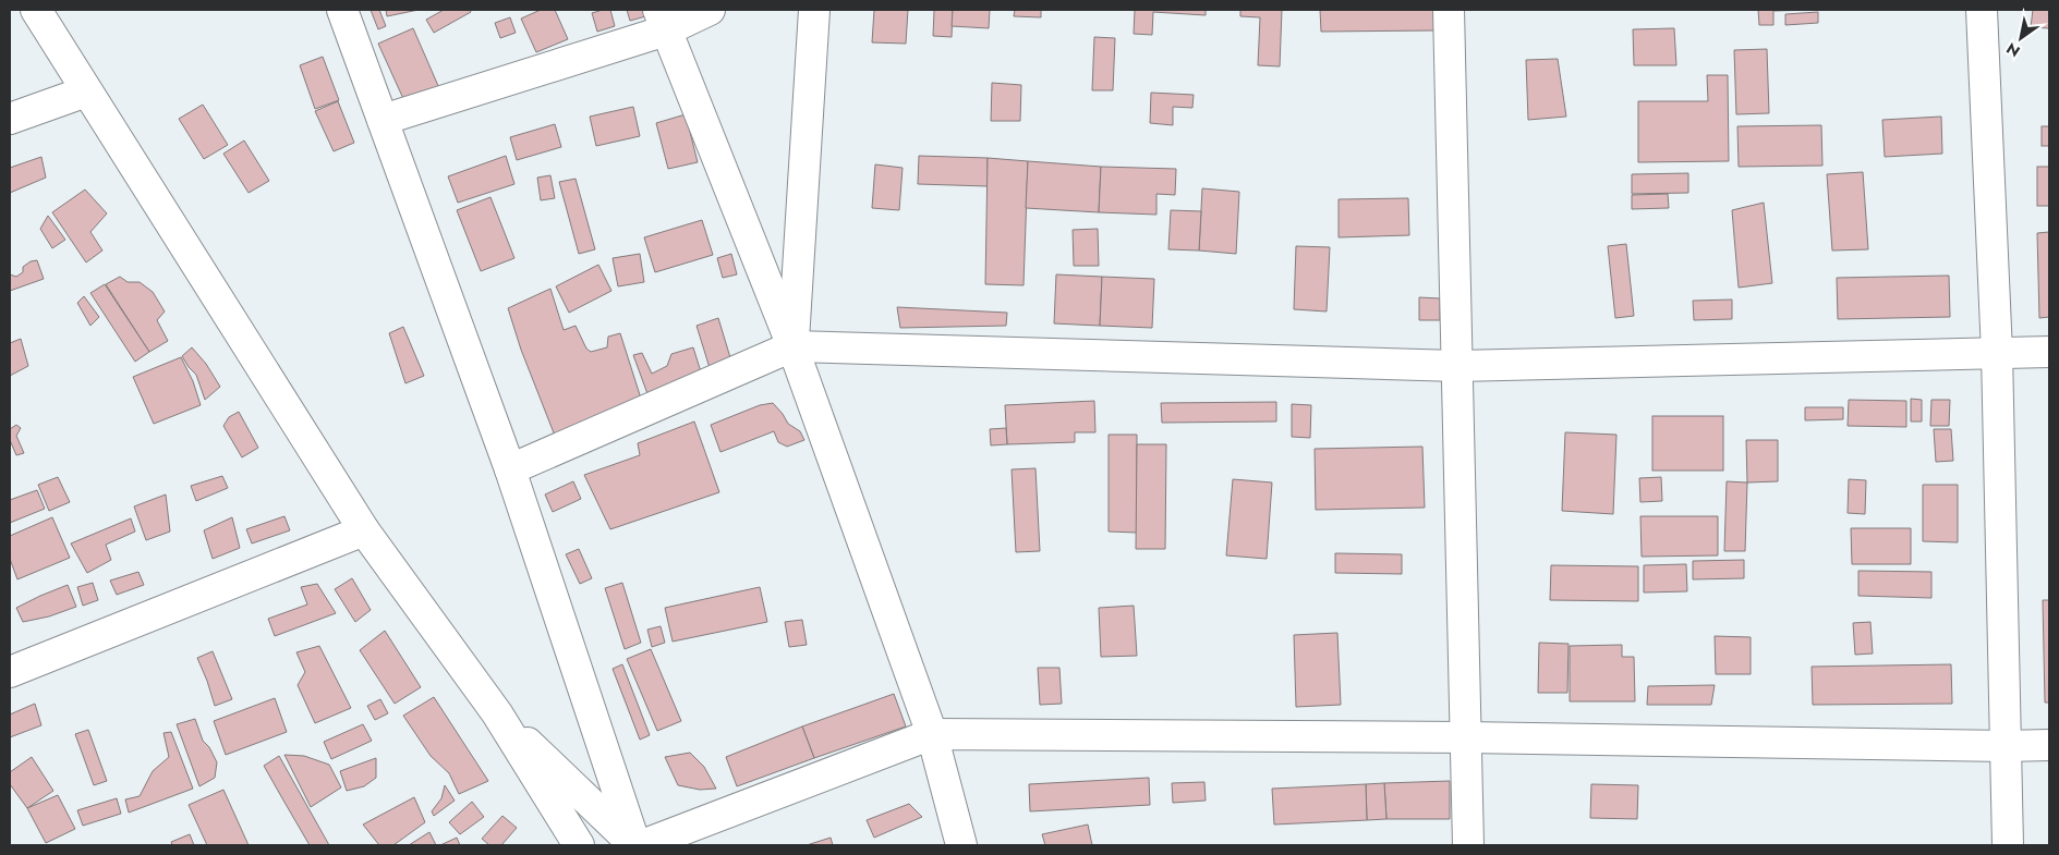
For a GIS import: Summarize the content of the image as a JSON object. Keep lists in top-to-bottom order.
{
  "north": "bottom left"
}
